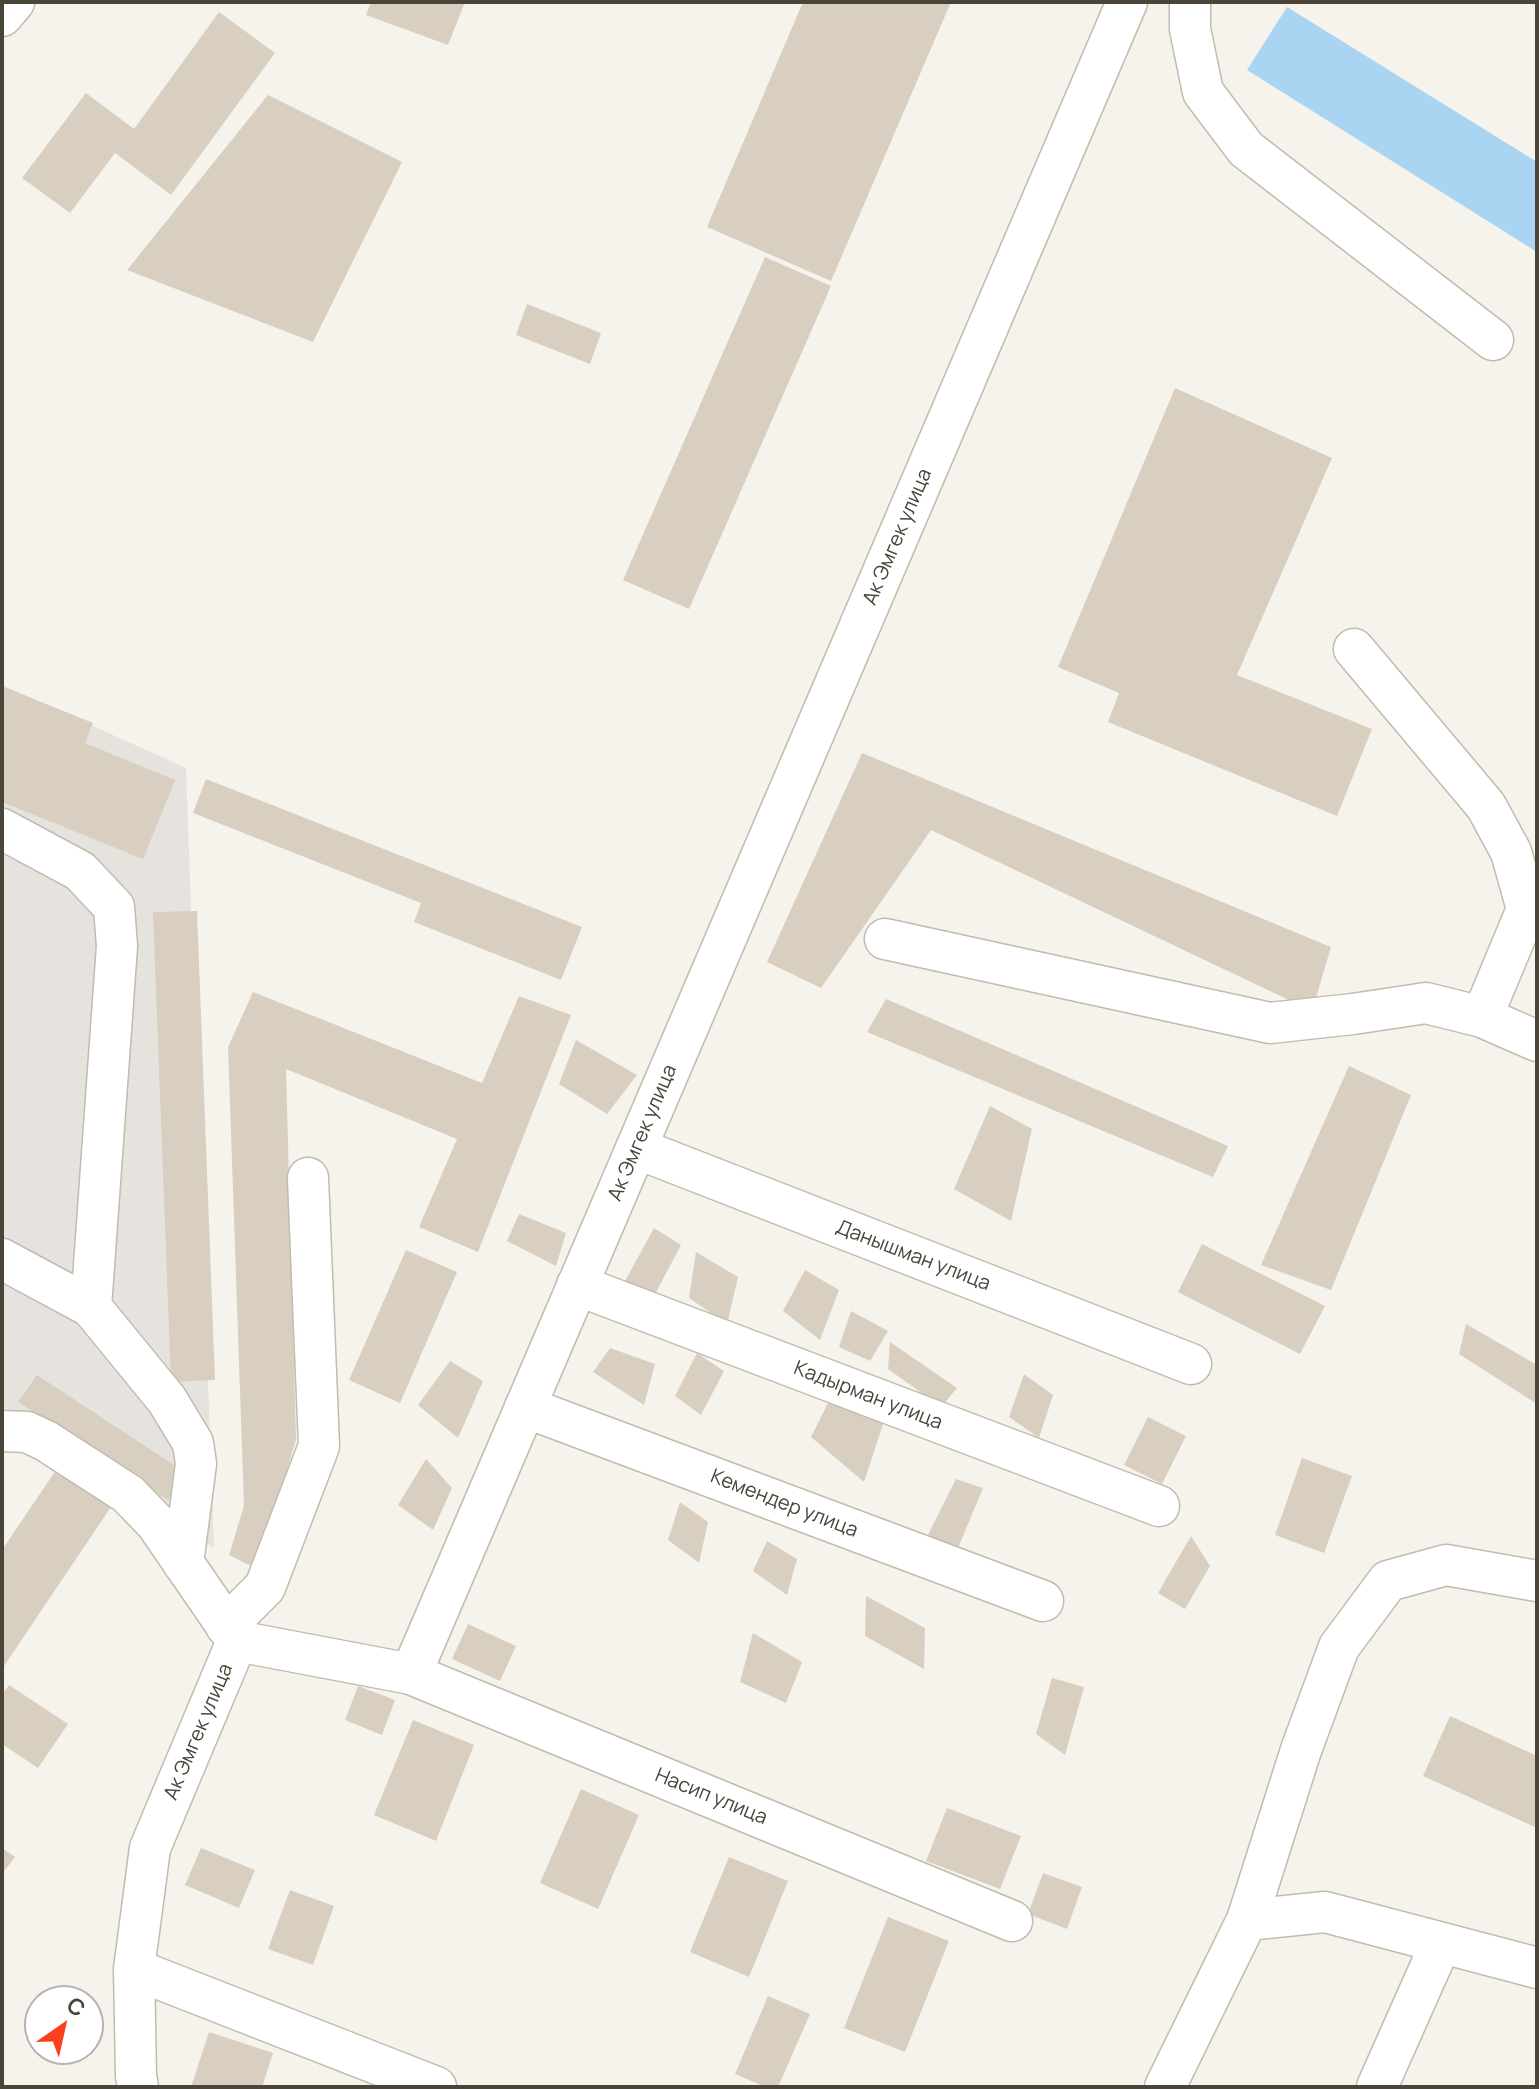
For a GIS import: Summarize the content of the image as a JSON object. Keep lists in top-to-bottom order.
{
  "streets": {
    "street": [
      "Ак Эмгек улица",
      "Данышман улица",
      "Кадырман улица",
      "Кемендер улица",
      "Насип улица"
    ]
  },
  "crossings": [
    ["Ак Эмгек улица", "Данышман улица"],
    ["Ак Эмгек улица", "Кадырман улица"],
    ["Ак Эмгек улица", "Кемендер улица"],
    ["Ак Эмгек улица", "Насип улица"]
  ],
  "north": "top right"
}
